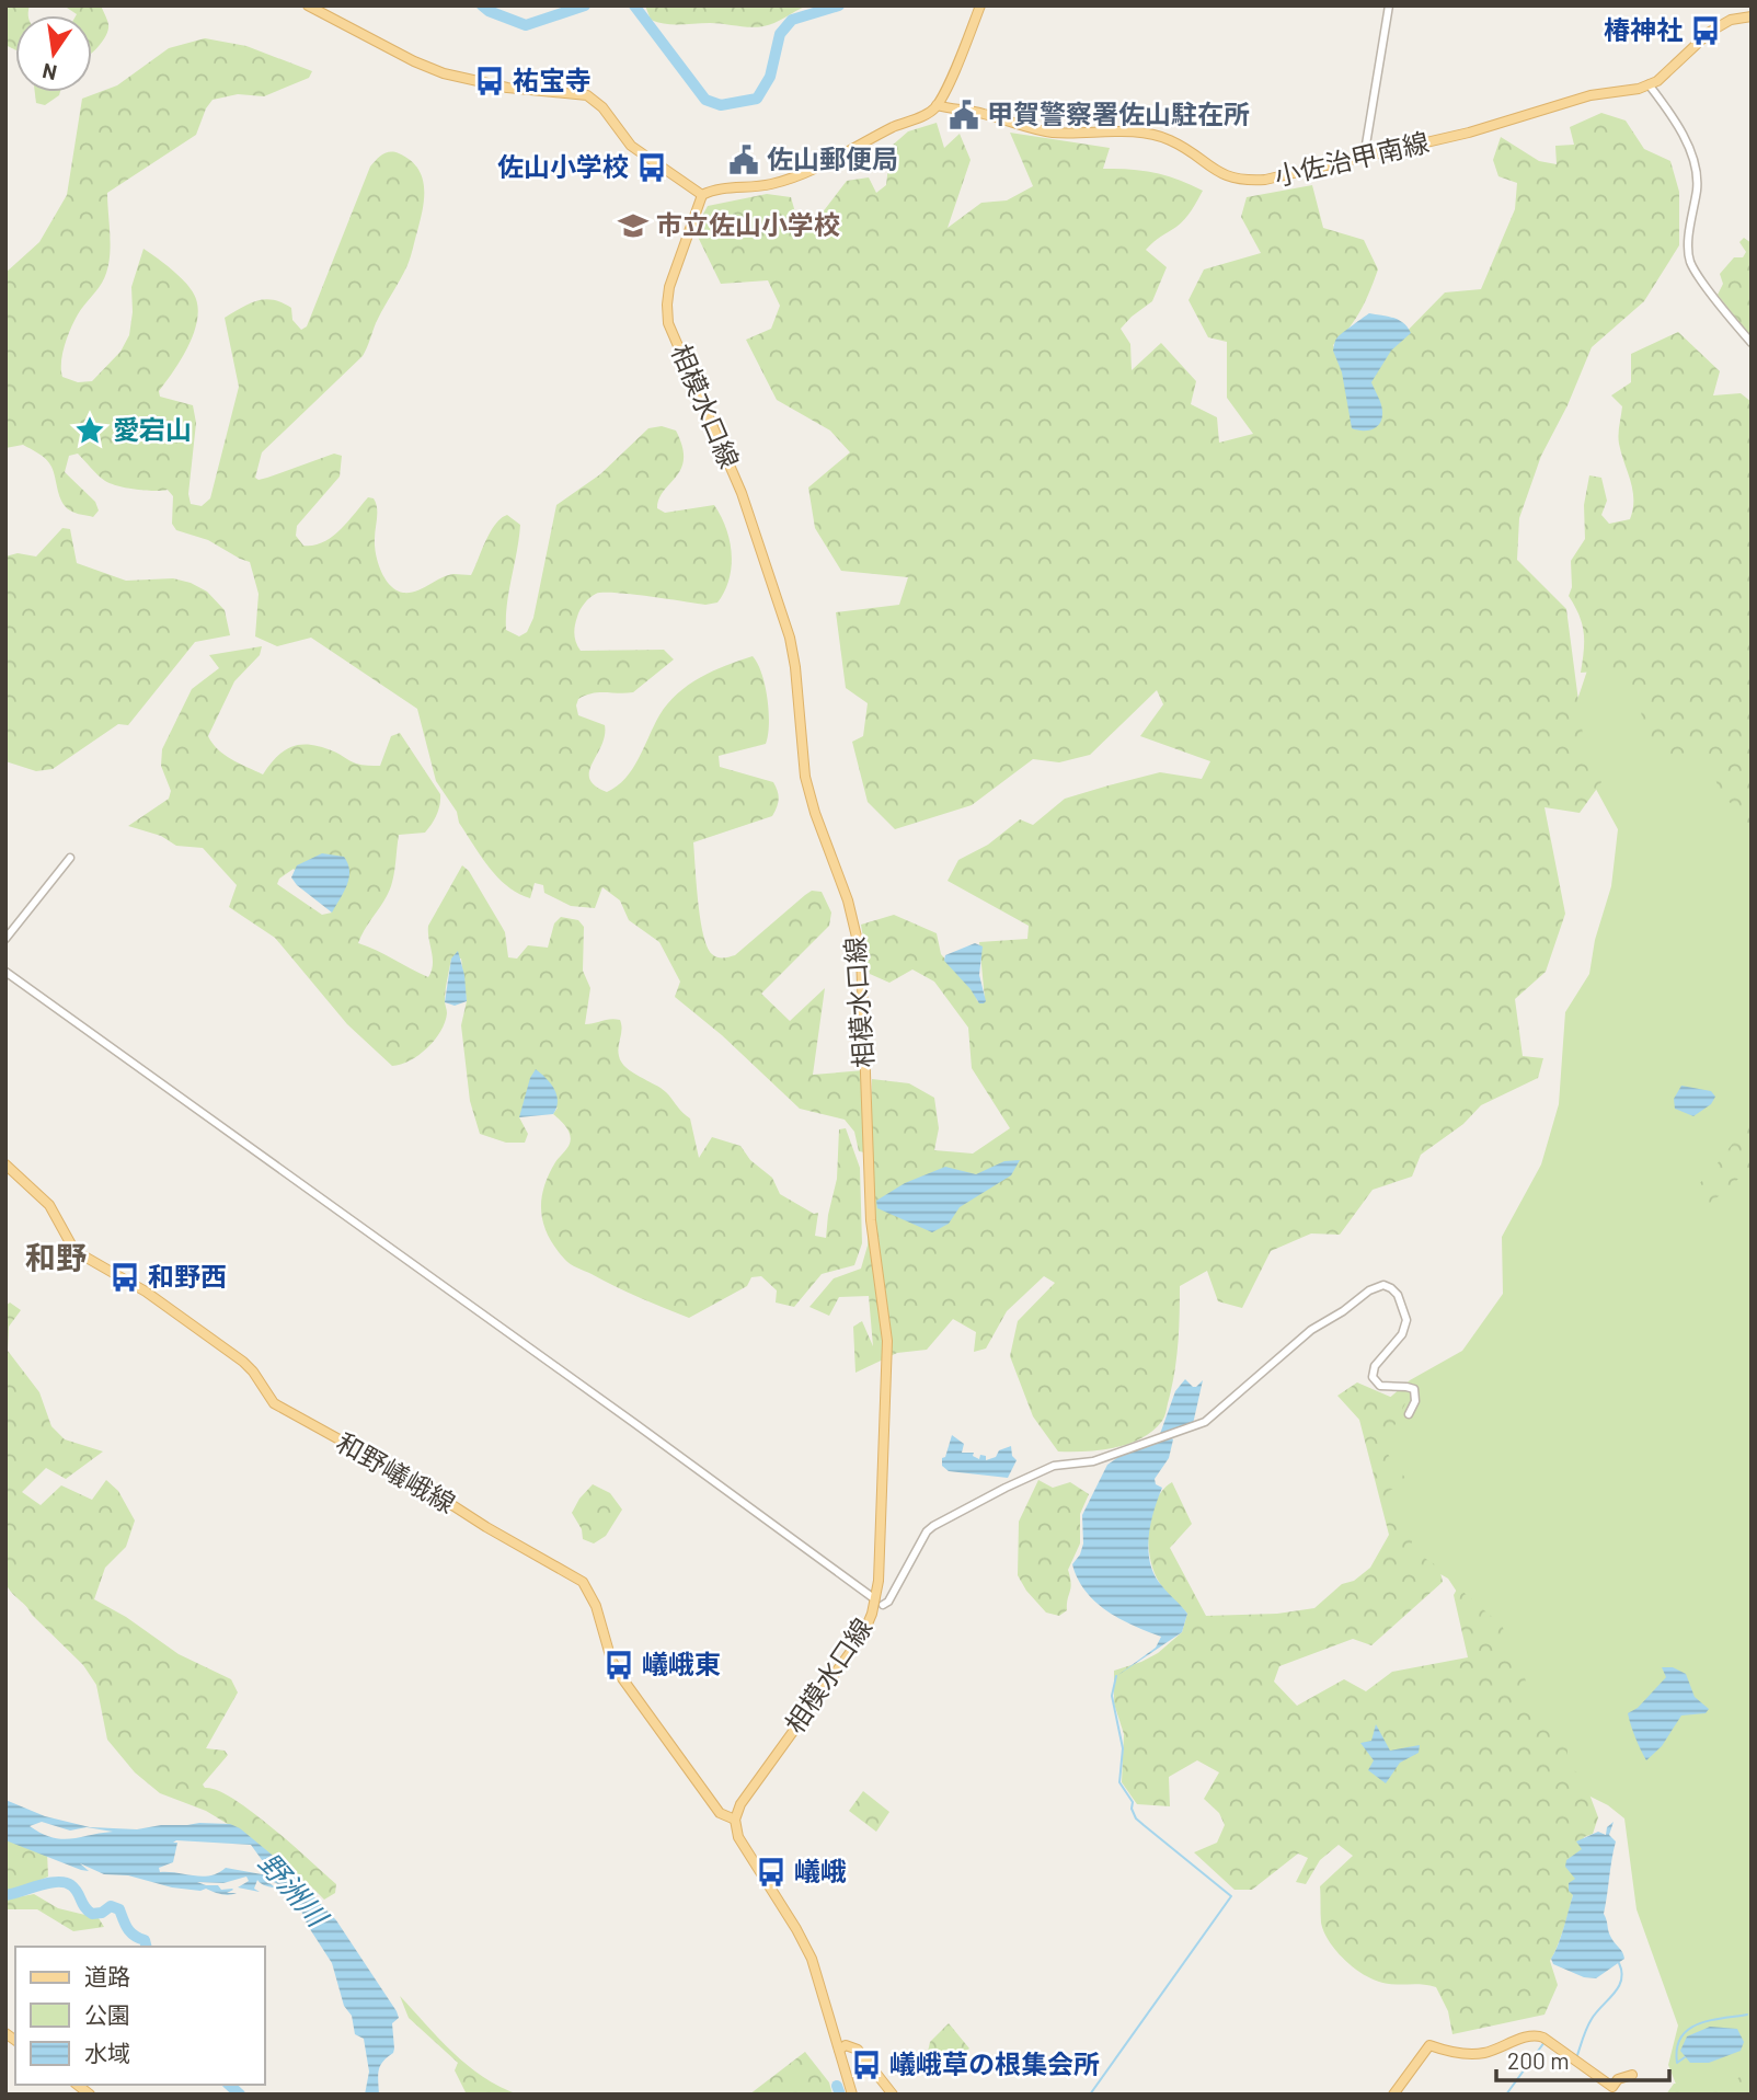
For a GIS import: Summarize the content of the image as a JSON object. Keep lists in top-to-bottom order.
{
  "streets": {
    "main road": ["小佐治甲南線", "相模水口線", "和野嶬峨線"]
  },
  "crossings": [
    ["相模水口線", "和野嶬峨線"]
  ],
  "districts": ["和野"],
  "water": ["野洲川"],
  "places": {
    "bus stop": [
      "椿神社",
      "祐宝寺",
      "佐山小学校",
      "和野西",
      "嶬峨東",
      "嶬峨",
      "嶬峨草の根集会所"
    ],
    "public building": ["甲賀警察署佐山駐在所", "佐山郵便局"],
    "school or university": ["市立佐山小学校"],
    "place": ["愛宕山"]
  },
  "legend": ["道路", "公園", "水域"],
  "scale_bar": "200 m",
  "north": "bottom"
}
